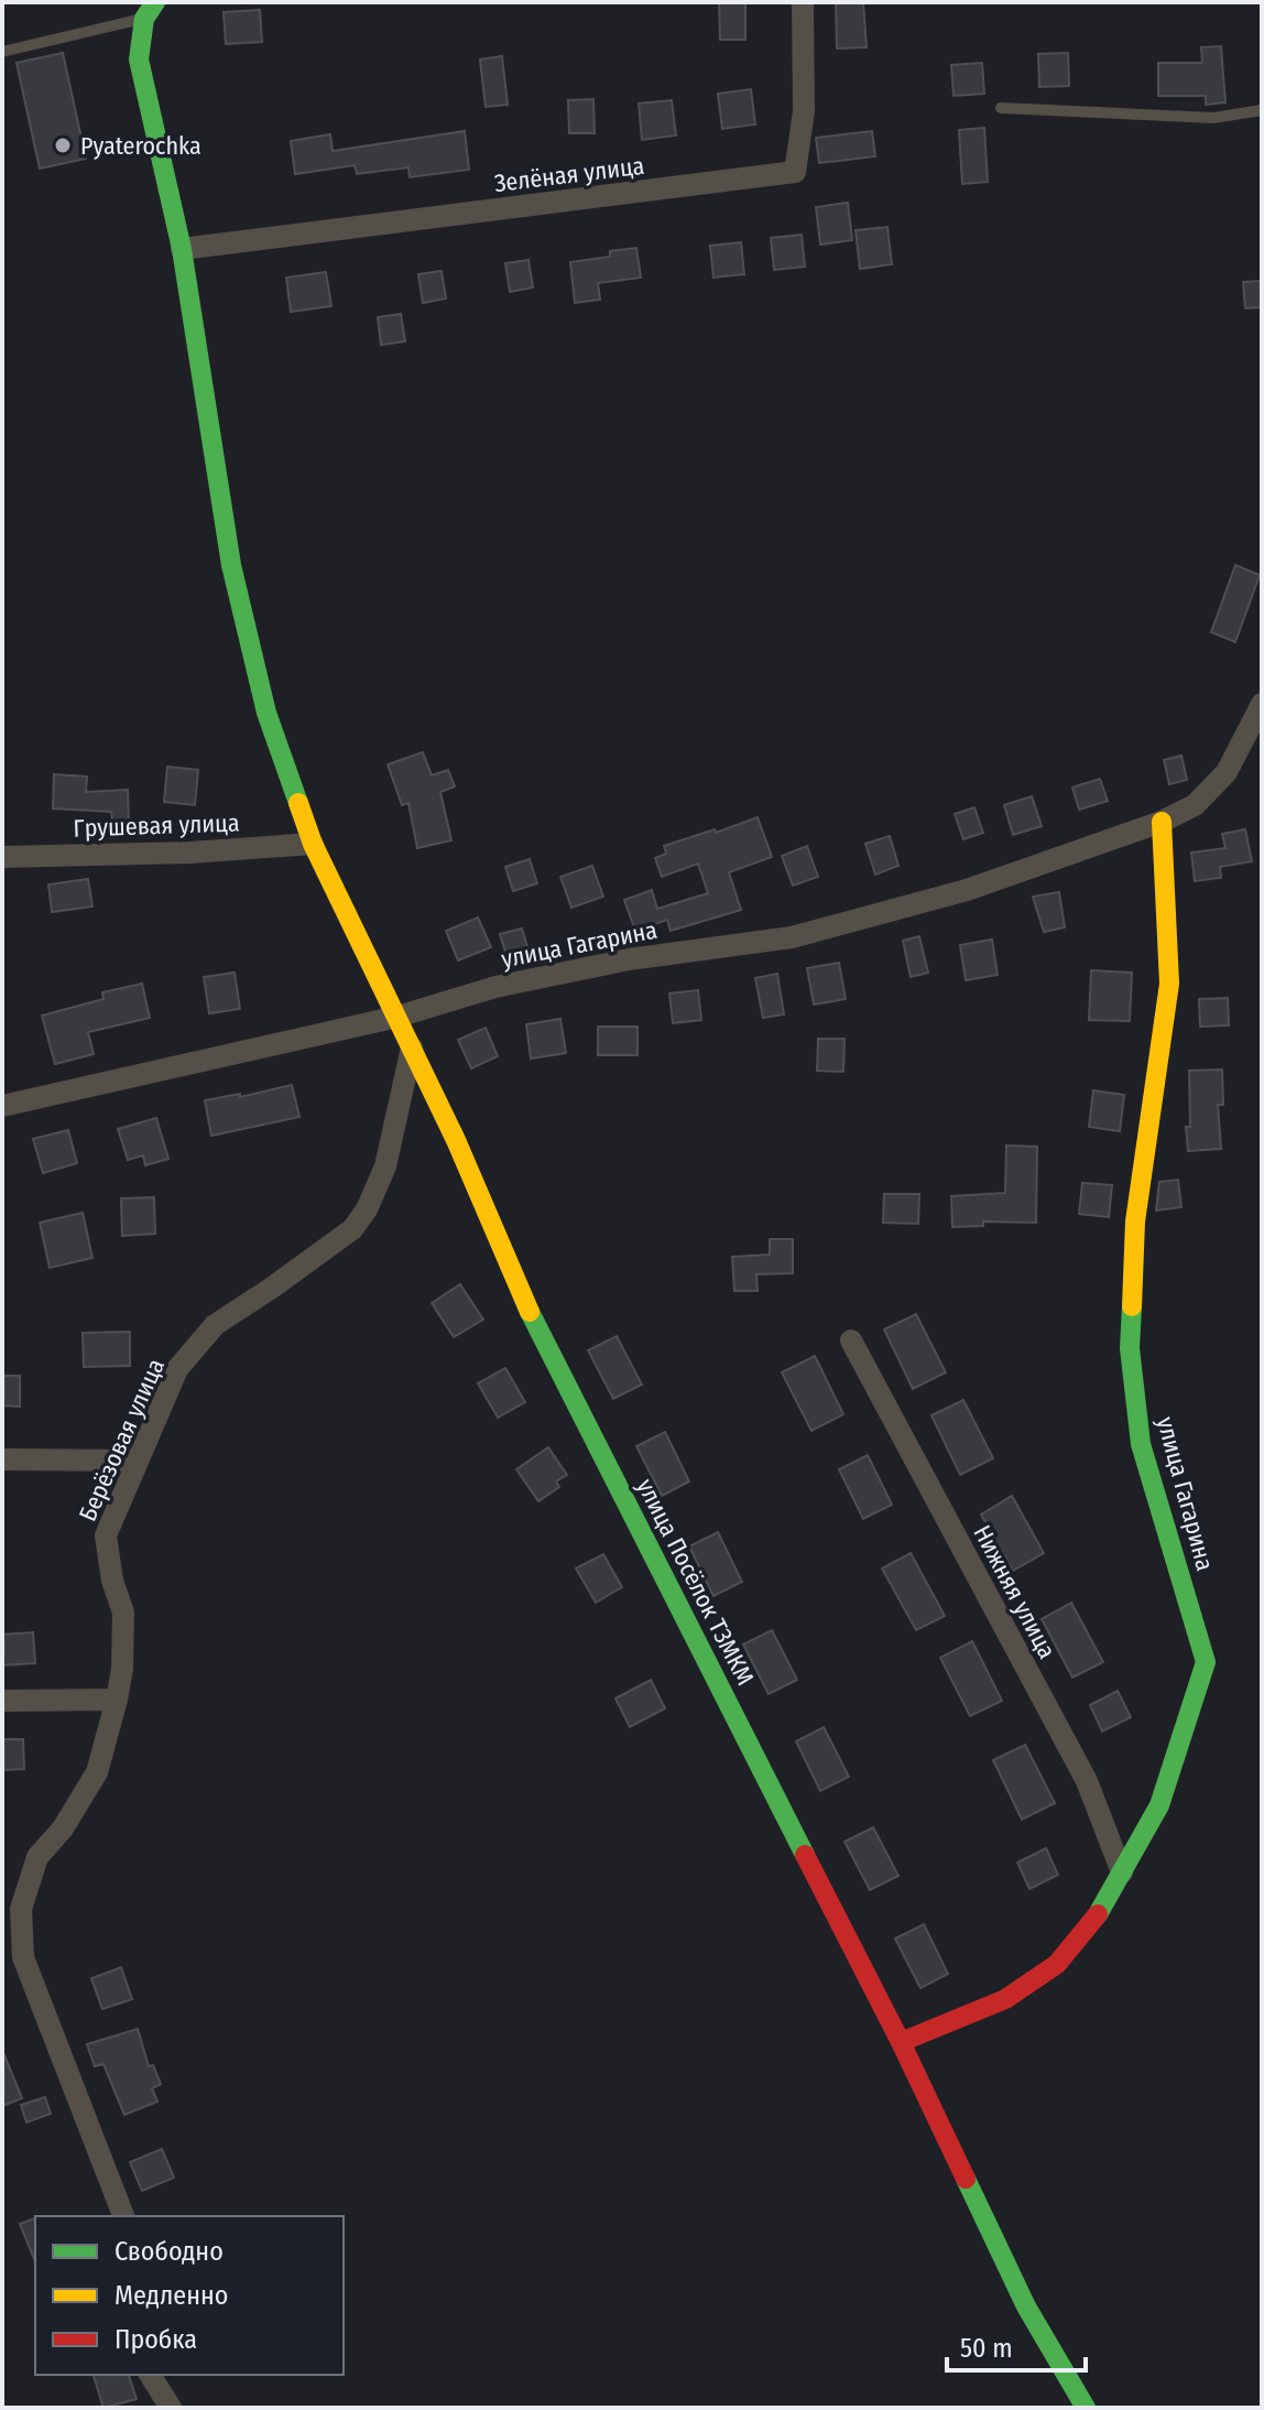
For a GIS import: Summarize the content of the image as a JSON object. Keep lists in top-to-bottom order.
{
  "streets": {
    "street": [
      "Зелёная улица",
      "Грушевая улица",
      "улица Гагарина",
      "Берёзовая улица",
      "улица Посёлок ТЗМКМ",
      "Нижняя улица"
    ]
  },
  "crossings": [
    ["Зелёная улица", "улица Посёлок ТЗМКМ"],
    ["Грушевая улица", "улица Посёлок ТЗМКМ"],
    ["улица Гагарина", "улица Посёлок ТЗМКМ"],
    ["улица Гагарина", "Нижняя улица"],
    ["Берёзовая улица", "улица Посёлок ТЗМКМ"]
  ],
  "places": ["Pyaterochka"],
  "legend": ["Свободно", "Медленно", "Пробка"],
  "scale_bar": "50 m"
}
